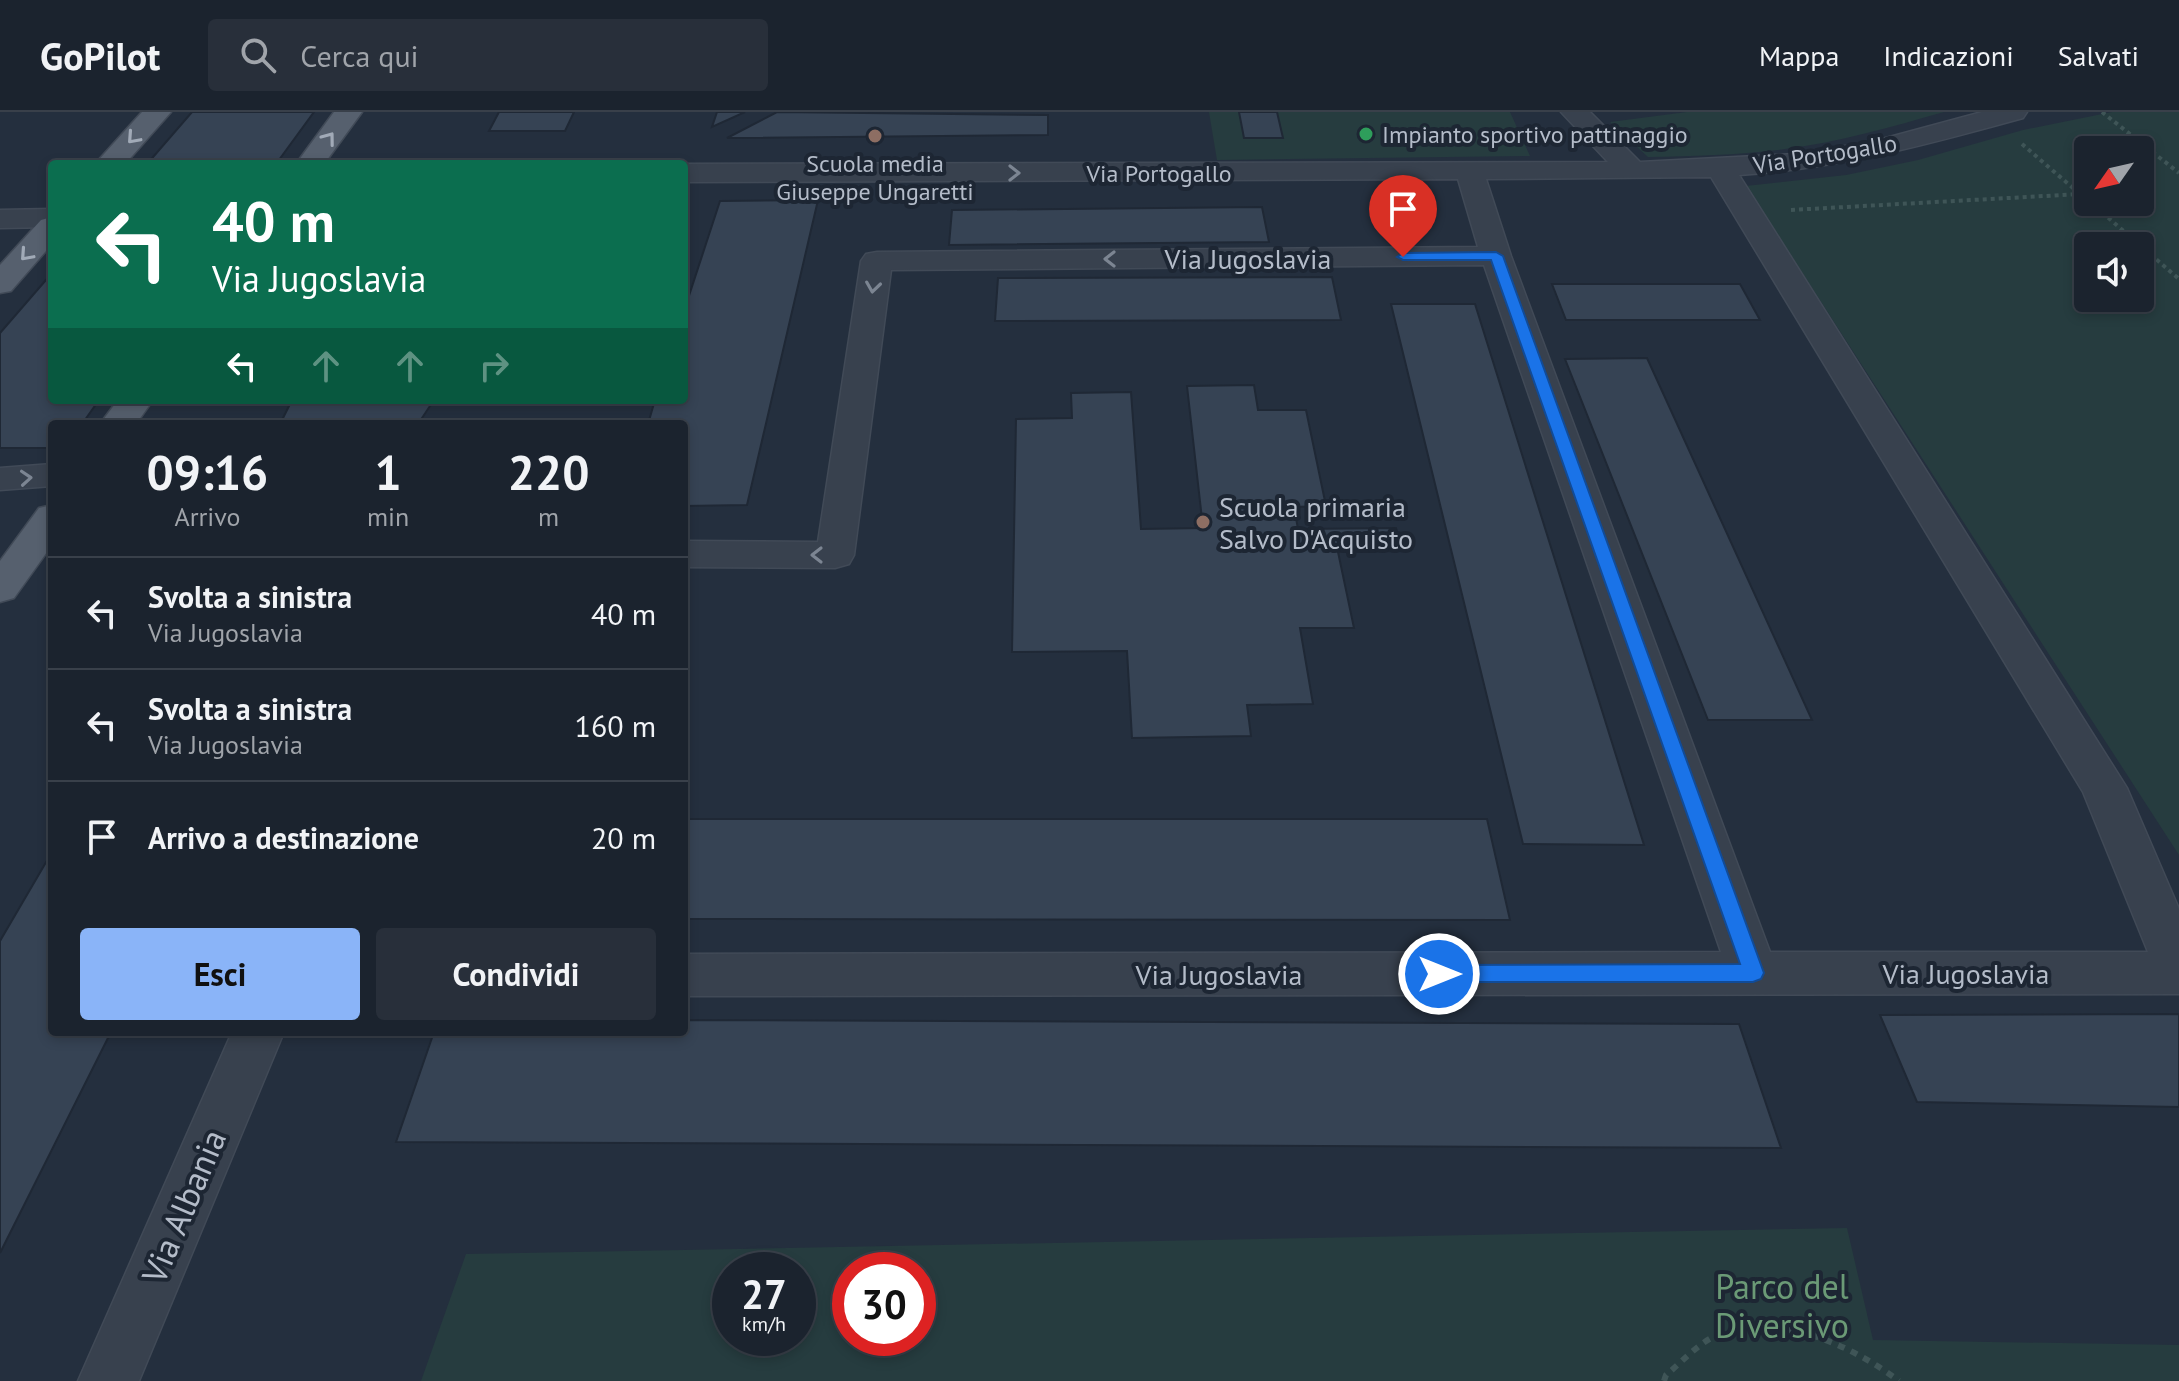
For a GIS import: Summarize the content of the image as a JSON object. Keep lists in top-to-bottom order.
{
  "streets": {
    "street": ["Via Portogallo", "Via Jugoslavia", "Via Albania"]
  },
  "one_way": ["Via Portogallo"],
  "parks": ["Parco del Diversivo"],
  "places": ["Impianto sportivo pattinaggio", "Scuola media Giuseppe Ungaretti", "Scuola primaria Salvo D'Acquisto"],
  "north": "bottom left",
  "page": {
    "header": "GoPilot",
    "search": "Cerca qui",
    "nav": ["Mappa", "Indicazioni", "Salvati"],
    "turn": ["40 m", "Via Jugoslavia"],
    "eta": [
      "09:16",
      "Arrivo",
      "1",
      "min",
      "220",
      "m"
    ],
    "list": [
      {
        "name": "Svolta a sinistra",
        "note": "Via Jugoslavia",
        "value": "40 m"
      },
      {
        "name": "Svolta a sinistra",
        "note": "Via Jugoslavia",
        "value": "160 m"
      },
      {
        "name": "Arrivo a destinazione",
        "value": "20 m"
      }
    ],
    "buttons": ["Esci", "Condividi"],
    "speed": "27 km/h",
    "limit": "30"
  }
}
